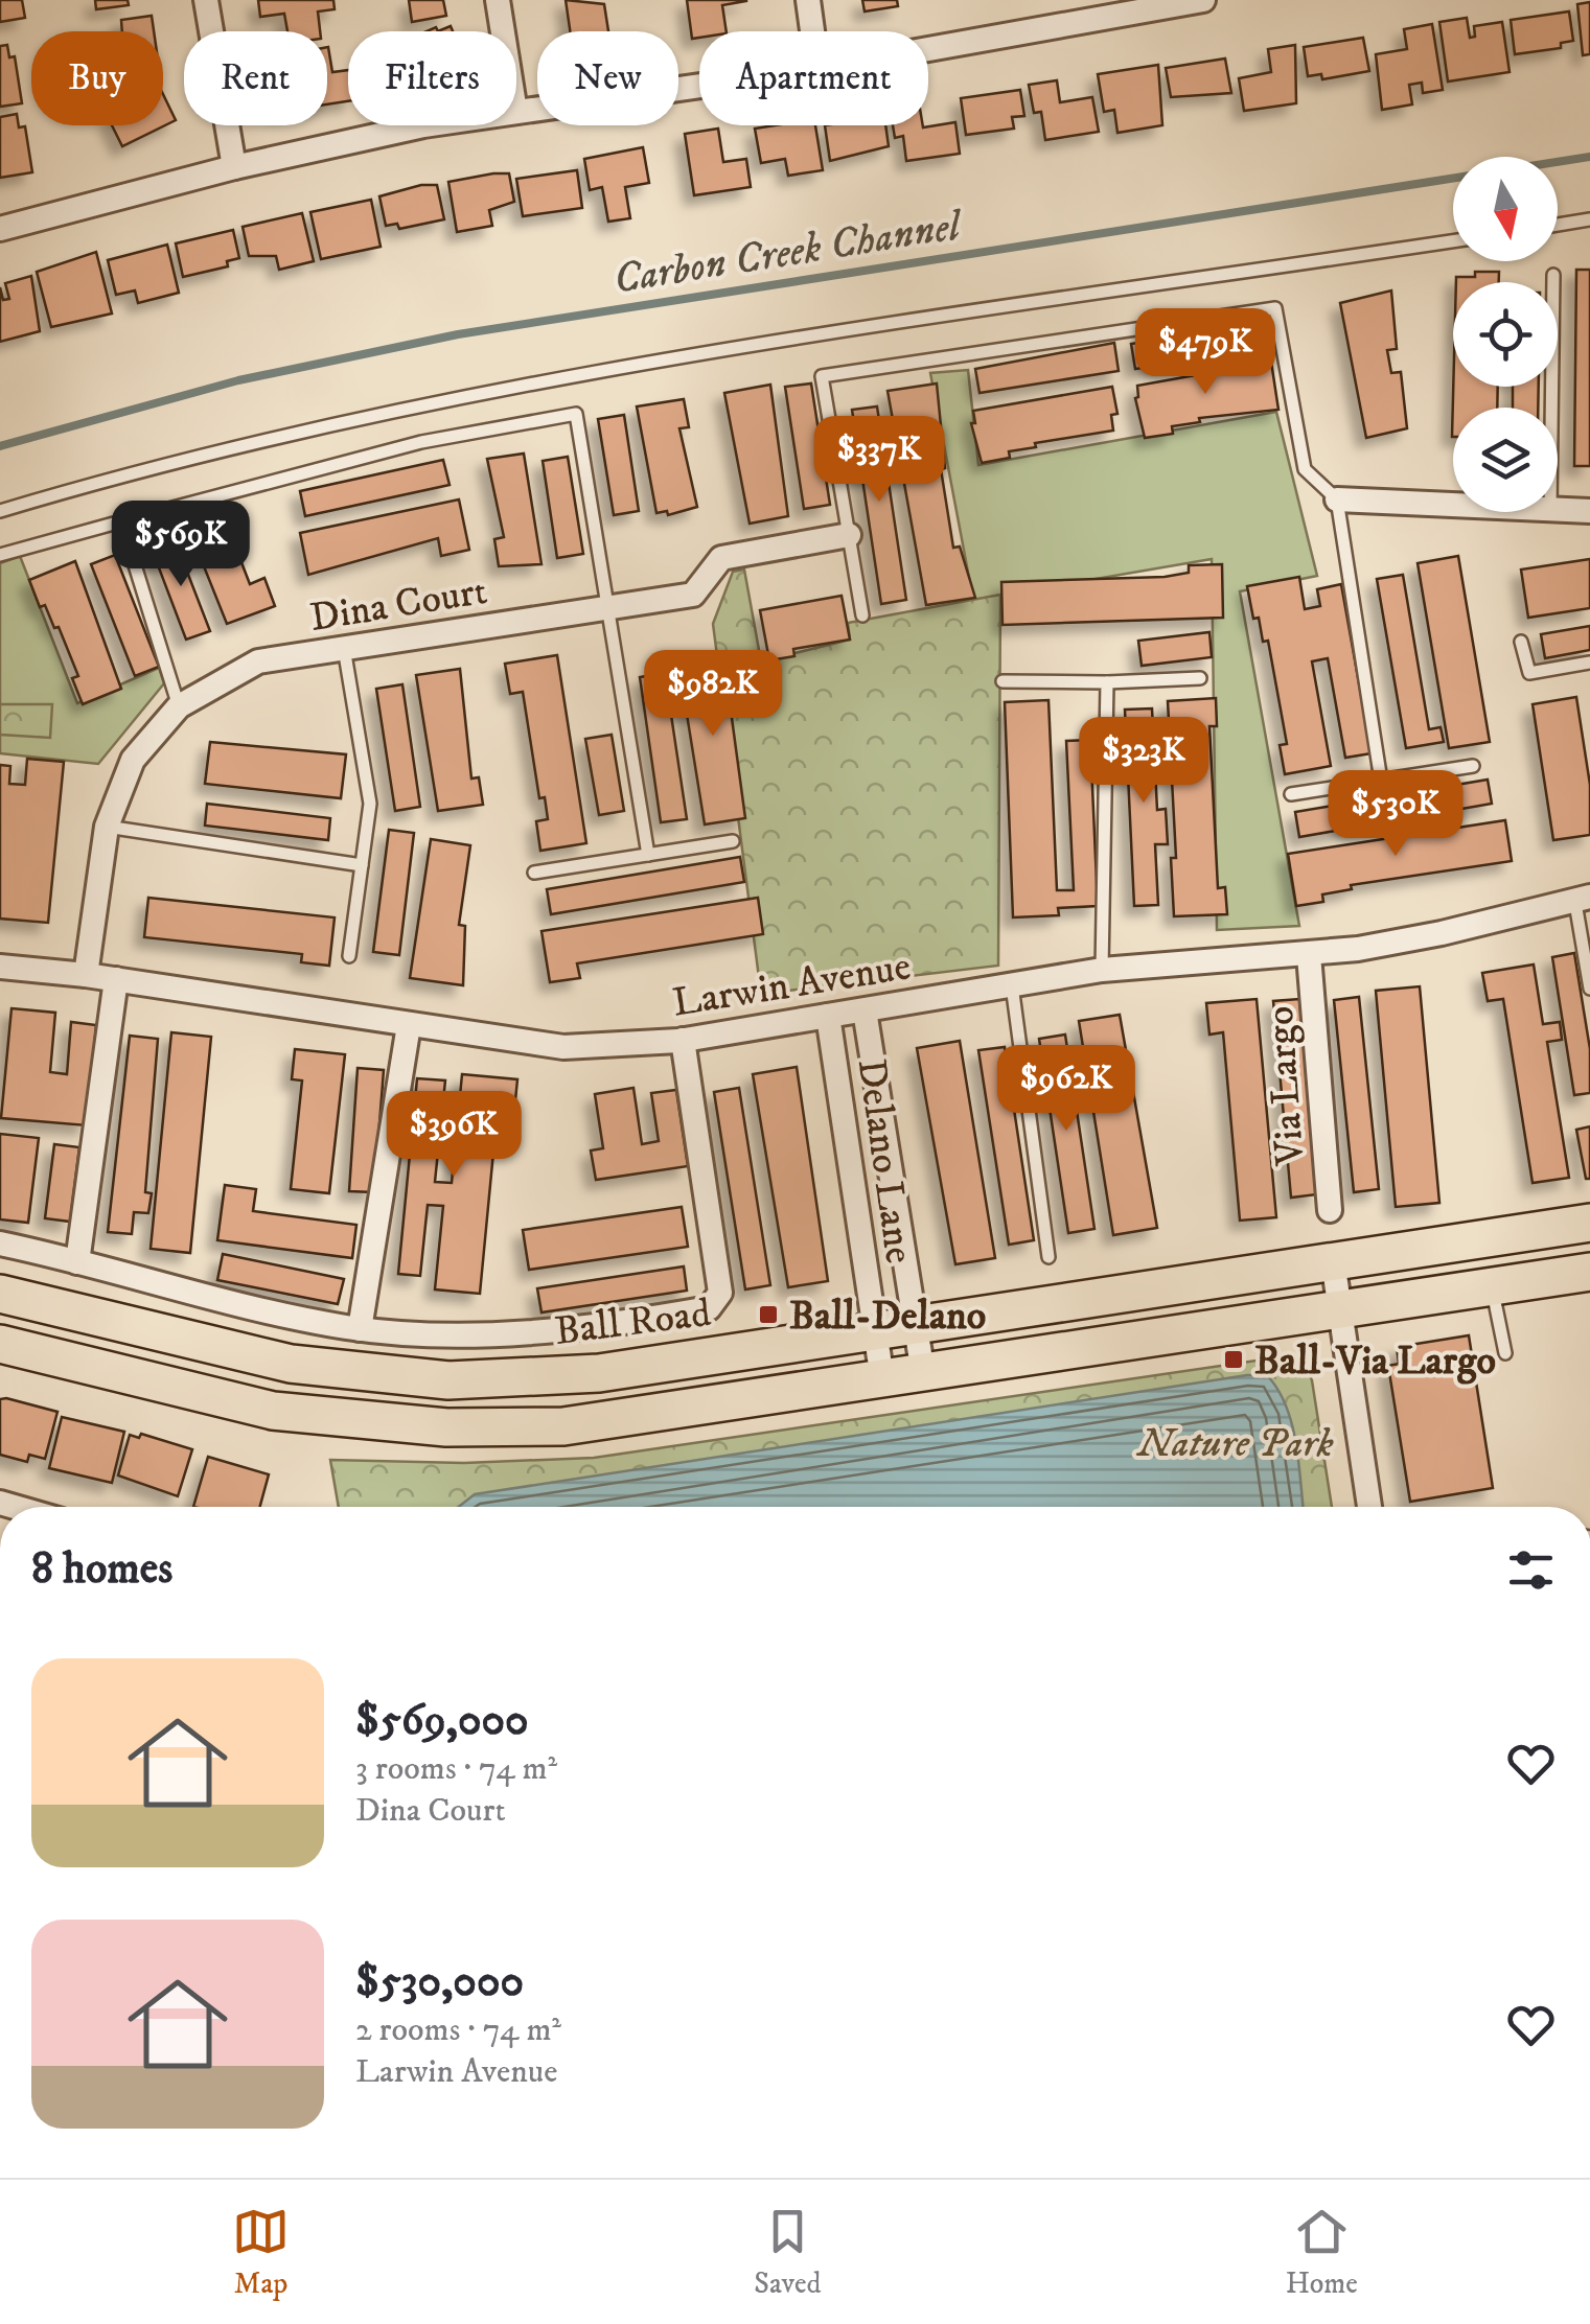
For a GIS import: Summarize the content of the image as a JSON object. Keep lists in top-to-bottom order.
{
  "streets": {
    "main road": ["Ball Road"],
    "street": [
      "Dina Court",
      "Larwin Avenue",
      "Via Largo",
      "Delano Lane"
    ]
  },
  "crossings": [
    ["Dina Court", "Larwin Avenue"],
    ["Larwin Avenue", "Via Largo"],
    ["Larwin Avenue", "Delano Lane"],
    ["Delano Lane", "Ball Road"]
  ],
  "water": ["Carbon Creek Channel"],
  "parks": ["Nature Park"],
  "places": {
    "transit": ["Ball-Delano", "Ball-Via Largo"]
  },
  "north": "bottom",
  "page": {
    "chip": [
      "Buy",
      "Rent",
      "Filters",
      "New",
      "Apartment"
    ],
    "price": [
      "$479K",
      "$337K",
      "$569K",
      "$982K",
      "$323K",
      "$530K",
      "$962K",
      "$396K"
    ],
    "heading": "8 homes",
    "list": [
      {
        "name": "$569,000",
        "note": "3 rooms · 74 m² · Dina Court"
      },
      {
        "name": "$530,000",
        "note": "2 rooms · 74 m² · Larwin Avenue"
      }
    ],
    "tabs": ["Map", "Saved", "Home"]
  }
}
